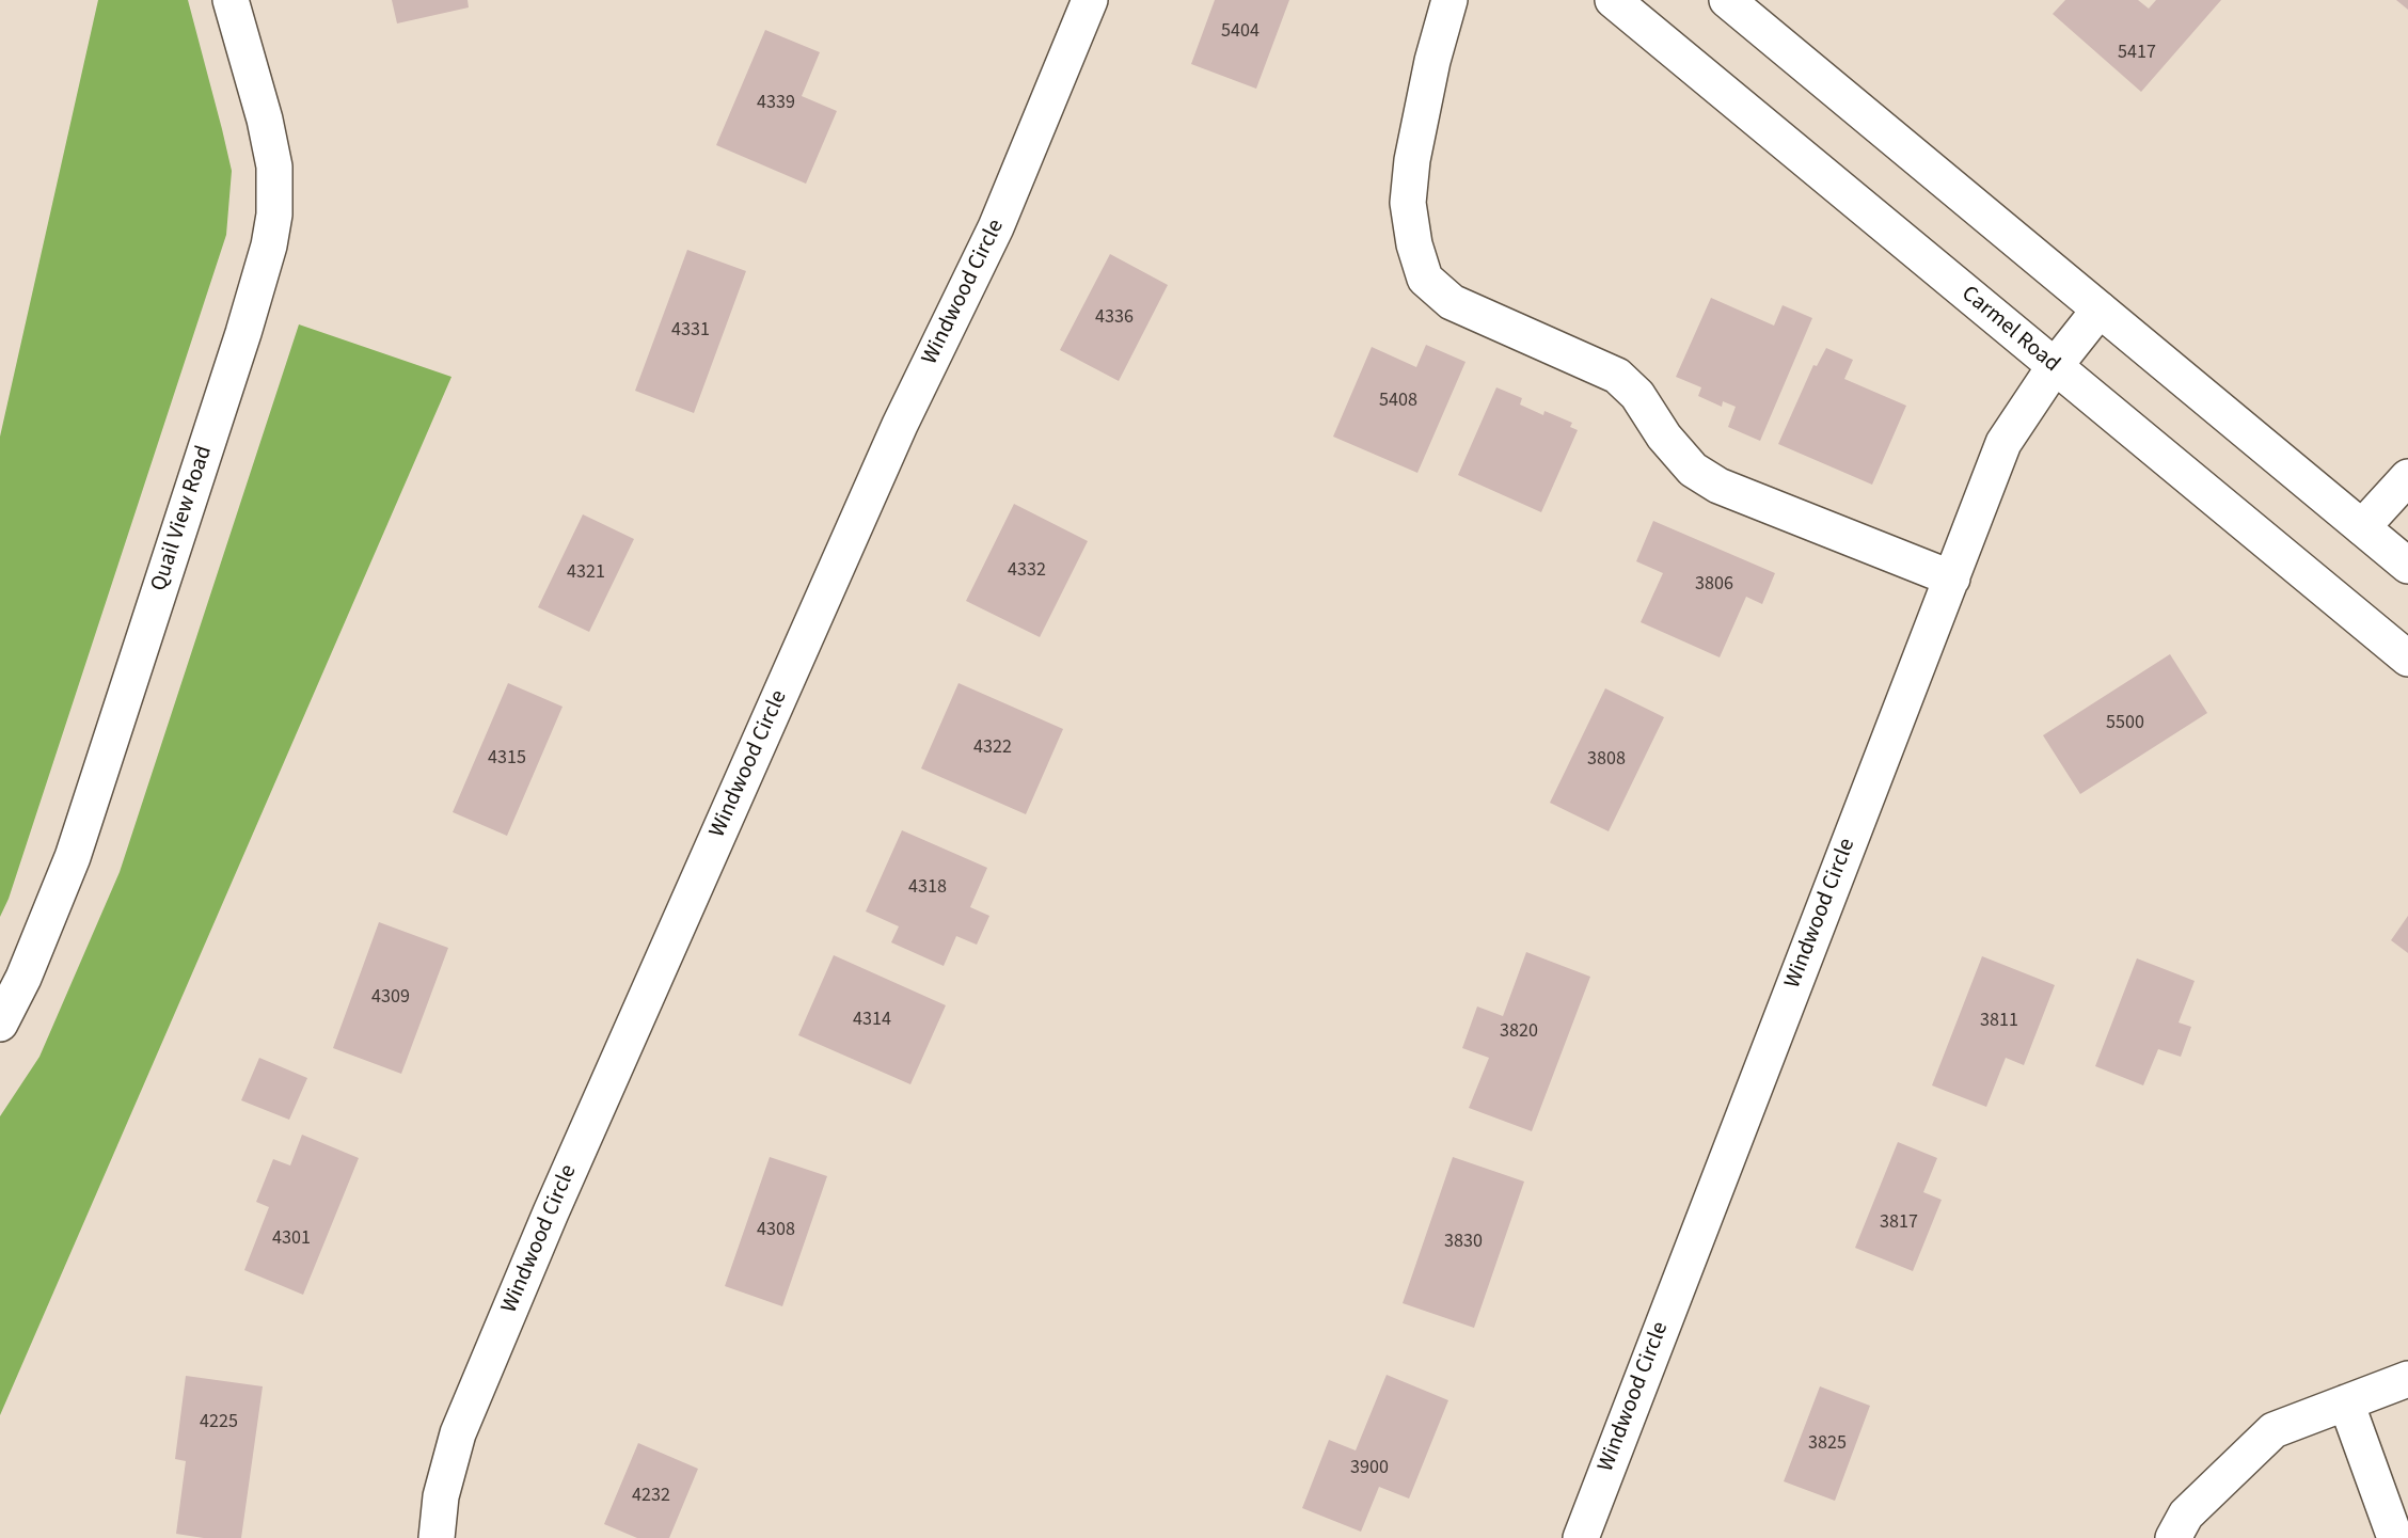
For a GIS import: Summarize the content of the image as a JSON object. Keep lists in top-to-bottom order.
{
  "streets": {
    "street": ["Windwood Circle", "Carmel Road", "Quail View Road"]
  },
  "crossings": [
    ["Windwood Circle", "Carmel Road"]
  ],
  "house_numbers": [
    "5404",
    "5417",
    "4339",
    "4336",
    "4331",
    "5408",
    "4332",
    "4321",
    "3806",
    "5500",
    "4322",
    "4315",
    "3808",
    "4318",
    "4309",
    "4314",
    "3811",
    "3820",
    "3817",
    "4308",
    "4301",
    "3830",
    "4225",
    "3825",
    "3900",
    "4232"
  ]
}
